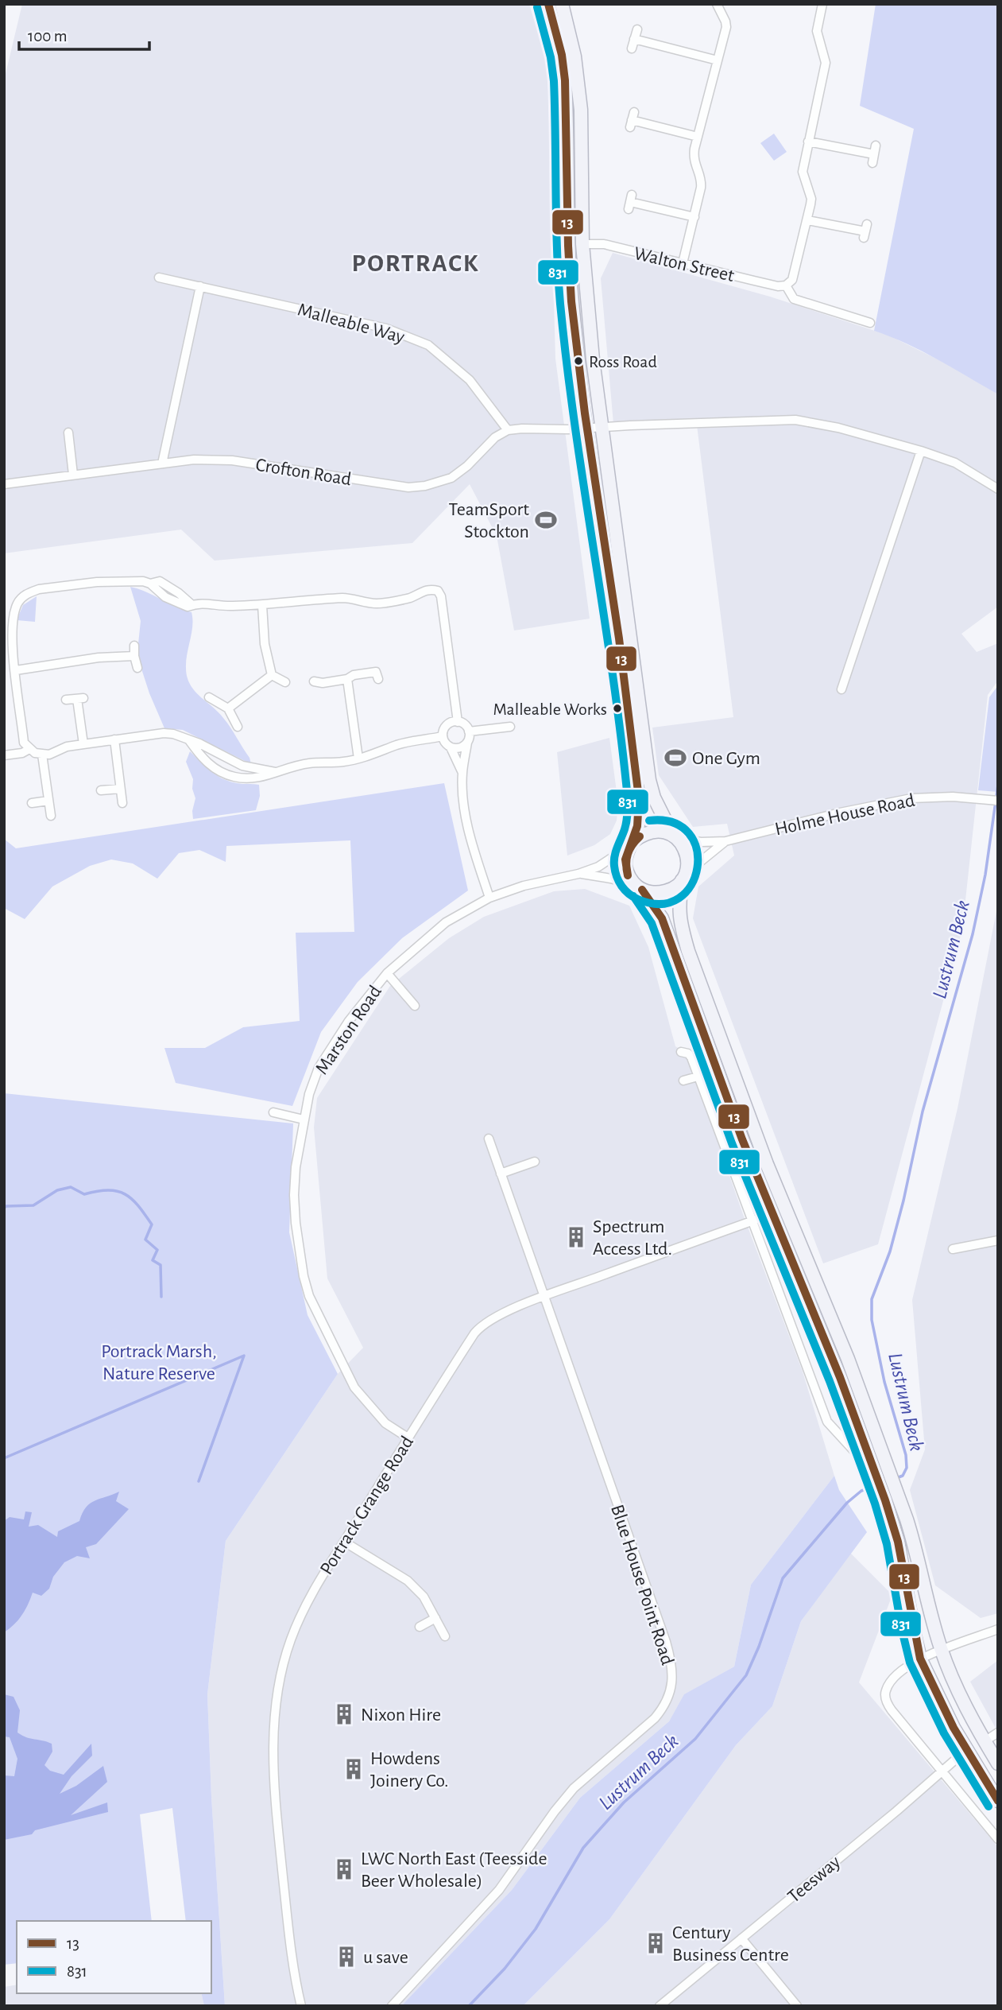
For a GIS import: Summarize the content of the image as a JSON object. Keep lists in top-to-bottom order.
{
  "streets": {
    "street": [
      "Walton Street",
      "Malleable Way",
      "Crofton Road",
      "Holme House Road",
      "Marston Road",
      "Portrack Grange Road",
      "Blue House Point Road",
      "Teesway"
    ]
  },
  "crossings": [
    ["Malleable Way", "Crofton Road"],
    ["Holme House Road", "Marston Road"],
    ["Marston Road", "Portrack Grange Road"],
    ["Portrack Grange Road", "Blue House Point Road"]
  ],
  "districts": ["PORTRACK"],
  "water": ["Lustrum Beck"],
  "parks": ["Portrack Marsh, Nature Reserve"],
  "places": {
    "other": ["Ross Road", "Malleable Works"],
    "sports": ["TeamSport Stockton", "One Gym"],
    "building": [
      "Spectrum Access Ltd.",
      "Nixon Hire",
      "Howdens Joinery Co.",
      "LWC North East (Teesside Beer Wholesale)",
      "Century Business Centre",
      "u save"
    ]
  },
  "lines": ["transit line 13", "transit line 831"],
  "legend": ["13", "831"],
  "scale_bar": "100 m"
}
